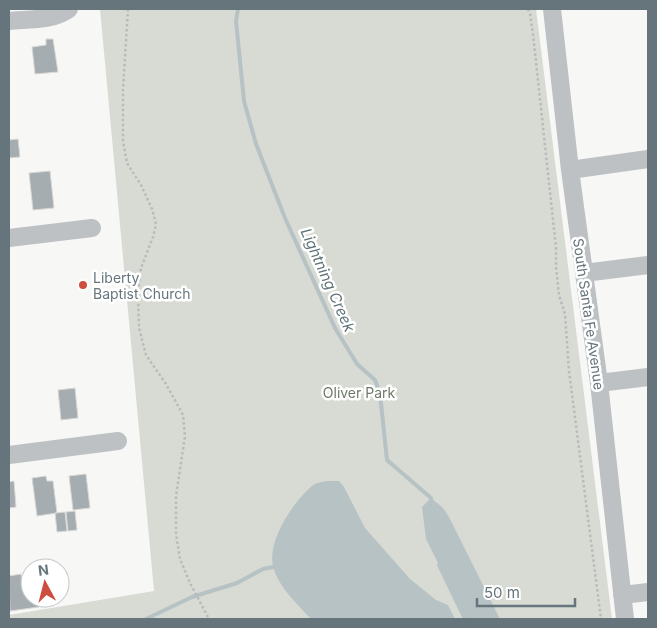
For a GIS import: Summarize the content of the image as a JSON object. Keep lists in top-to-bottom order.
{
  "streets": {
    "street": ["South Santa Fe Avenue"]
  },
  "water": ["Lightning Creek"],
  "parks": ["Oliver Park"],
  "places": ["Liberty Baptist Church"],
  "scale_bar": "50 m",
  "north": "top"
}
